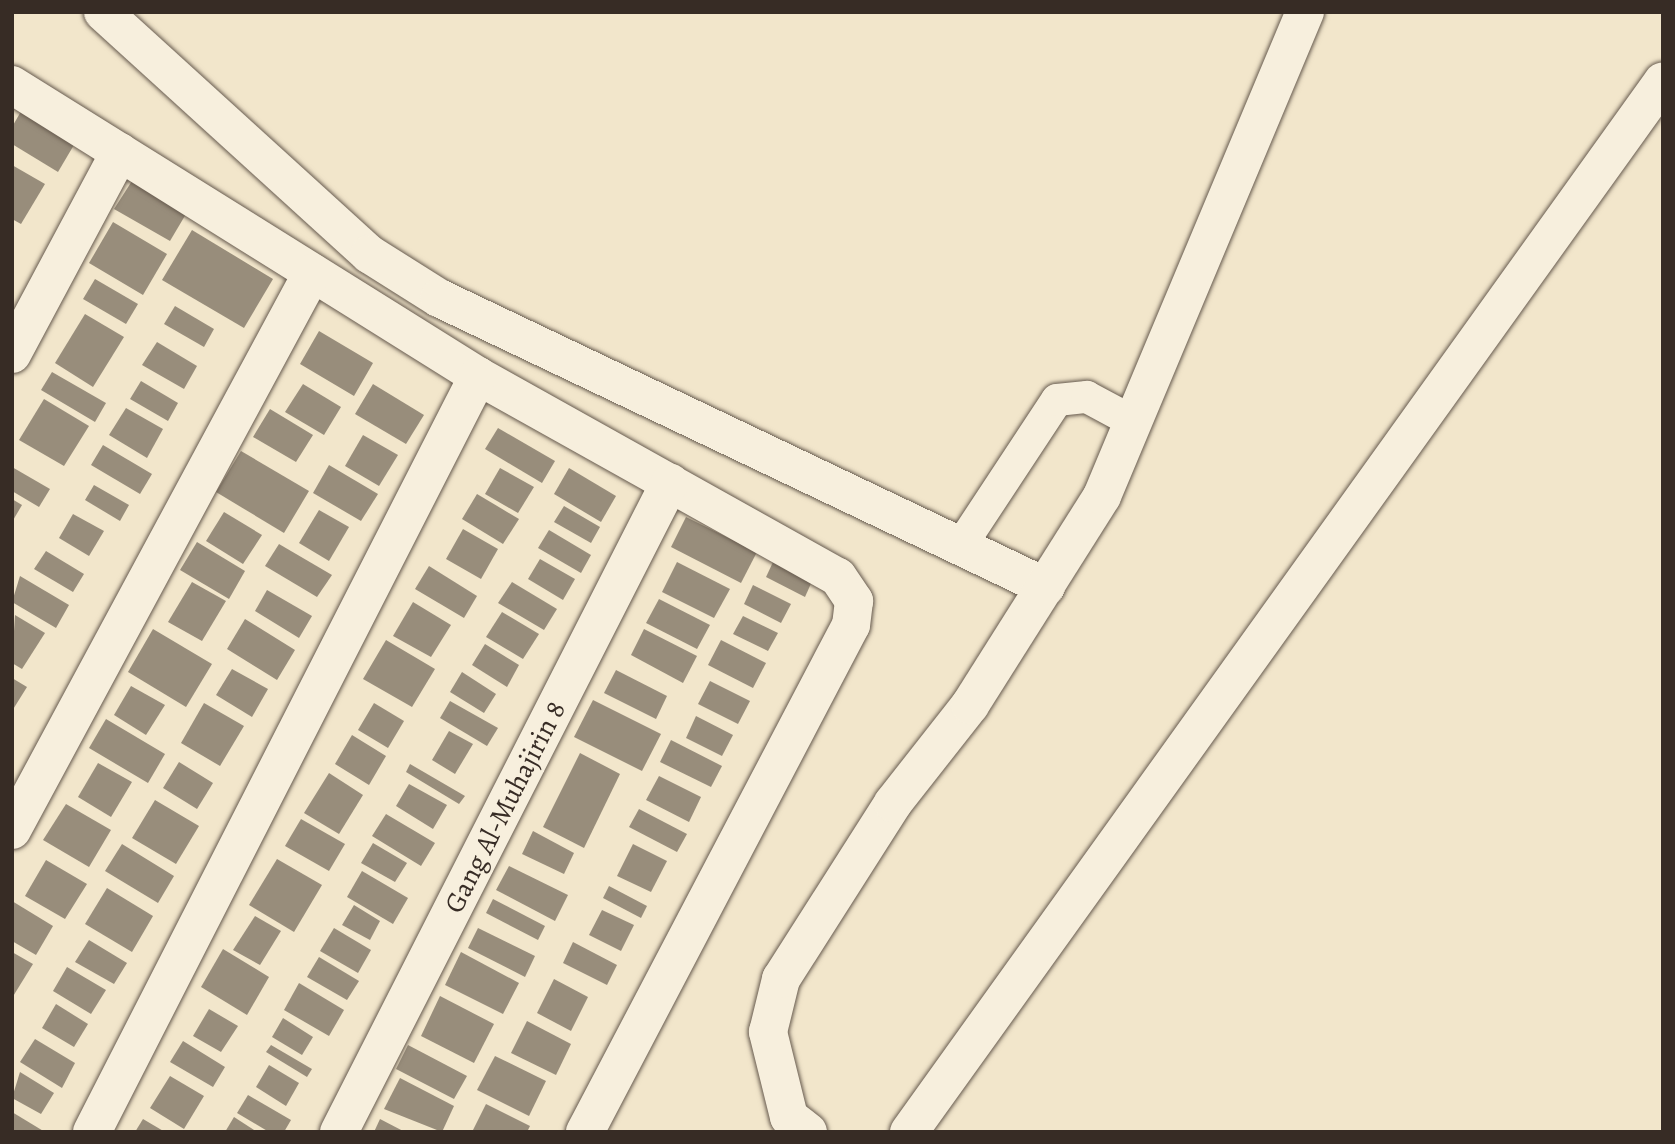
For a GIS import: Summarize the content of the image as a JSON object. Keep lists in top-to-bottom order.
{
  "streets": {
    "street": ["Gang Al-Muhajirin 8"]
  }
}
